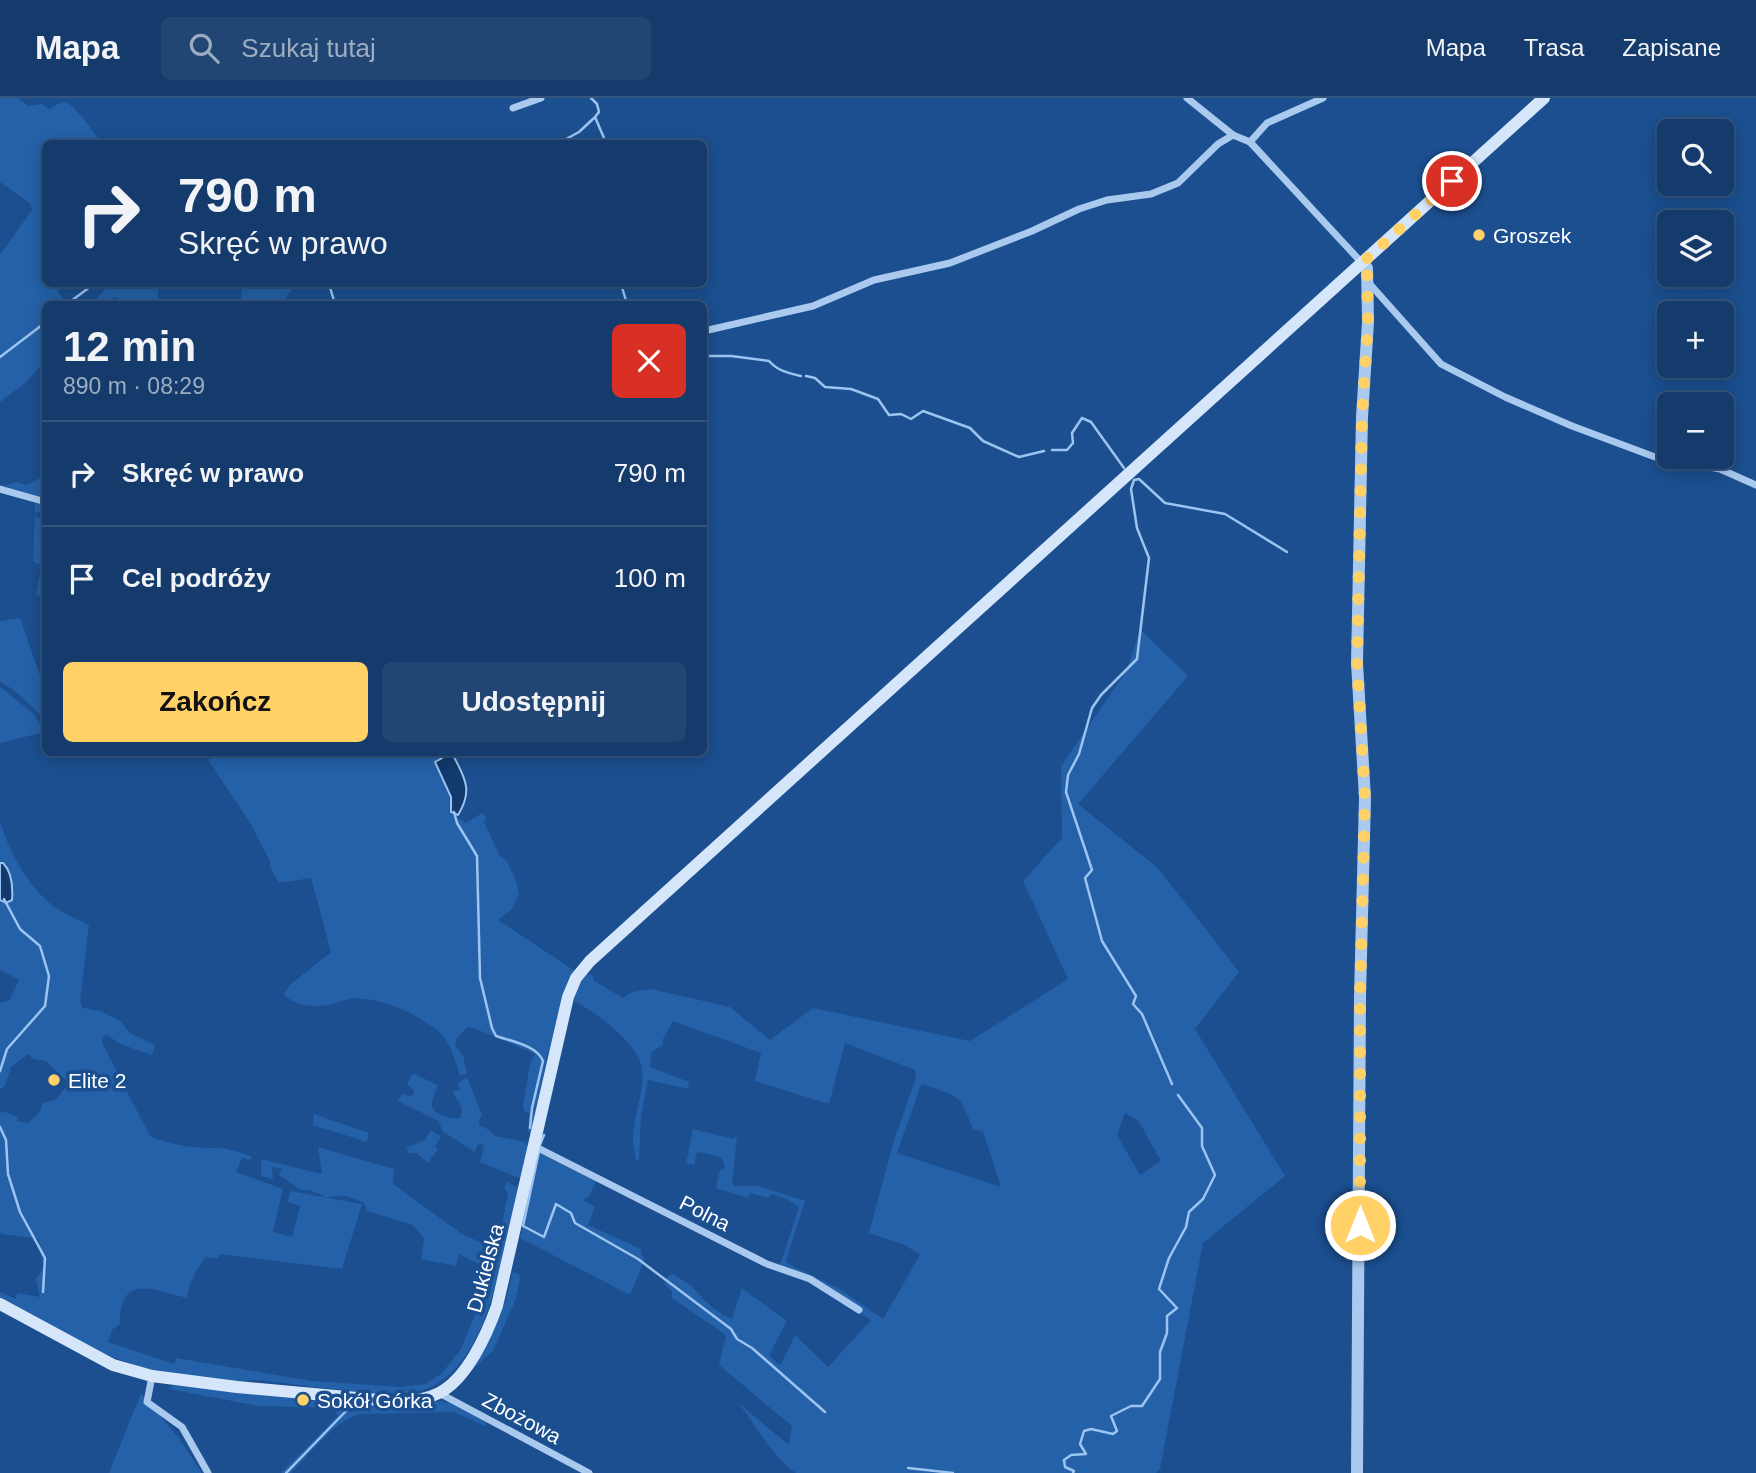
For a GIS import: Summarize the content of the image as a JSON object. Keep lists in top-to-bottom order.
{
  "streets": {
    "main road": ["Dukielska"],
    "street": ["Polna", "Zbożowa"]
  },
  "crossings": [
    ["Polna", "Dukielska"],
    ["Dukielska", "Zbożowa"]
  ],
  "places": ["Groszek", "Elite 2", "Sokół Górka"],
  "page": {
    "header": "Mapa",
    "search": "Szukaj tutaj",
    "nav": ["Mapa", "Trasa", "Zapisane"],
    "map_buttons": ["+", "−"],
    "turn": ["790 m", "Skręć w prawo"],
    "heading": ["12 min", "890 m · 08:29"],
    "list": [
      {
        "name": "Skręć w prawo",
        "value": "790 m"
      },
      {
        "name": "Cel podróży",
        "value": "100 m"
      }
    ],
    "buttons": ["Zakończ", "Udostępnij"]
  }
}
